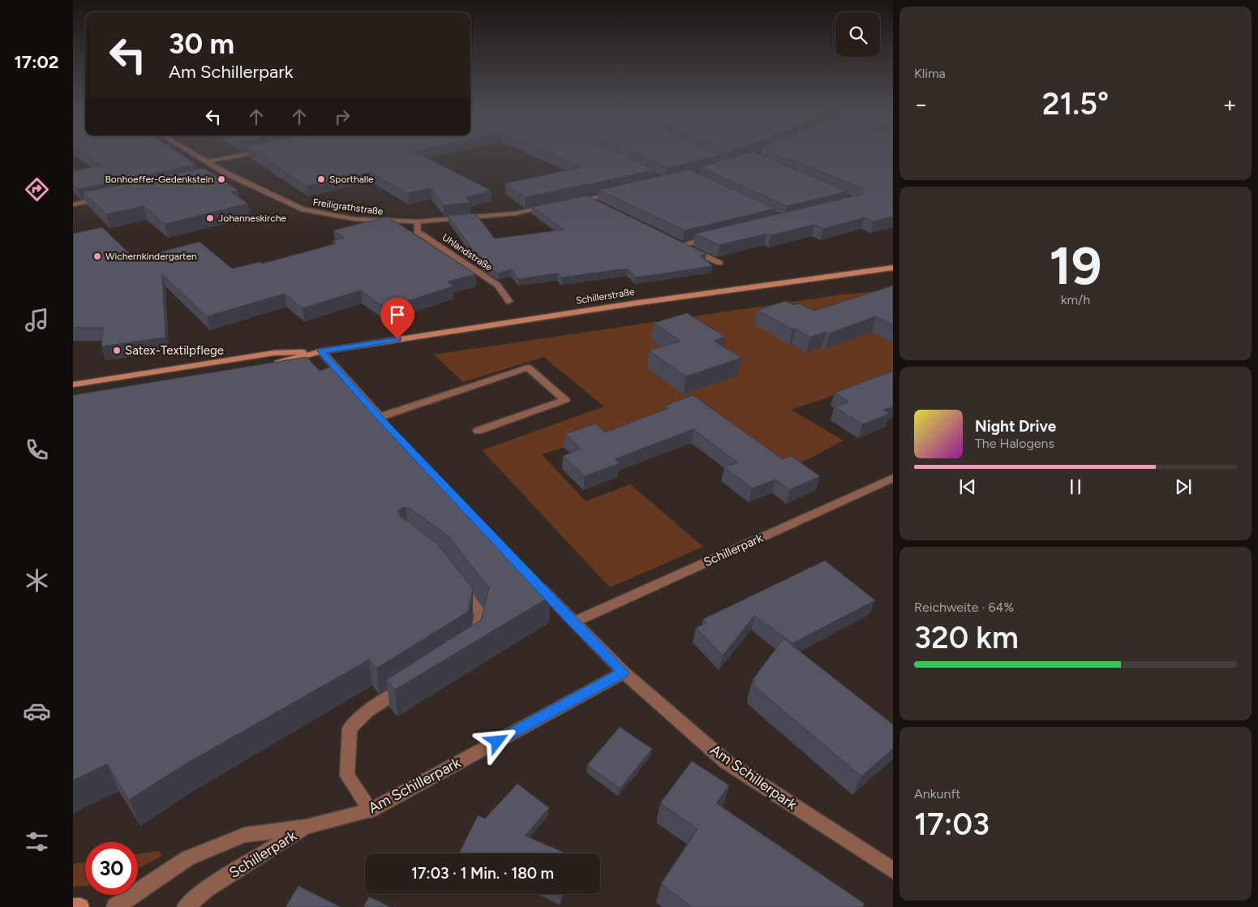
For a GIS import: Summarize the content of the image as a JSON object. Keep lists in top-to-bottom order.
{
  "streets": {
    "main road": ["Schillerstraße"],
    "street": [
      "Freiligrathstraße",
      "Uhlandstraße",
      "Schillerpark",
      "Am Schillerpark"
    ]
  },
  "crossings": [
    ["Freiligrathstraße", "Uhlandstraße"],
    ["Schillerpark", "Am Schillerpark"]
  ],
  "places": [
    "Bonhoeffer-Gedenkstein",
    "Sporthalle",
    "Johanneskirche",
    "Wichernkindergarten",
    "Satex-Textilpflege"
  ],
  "page": {
    "tabs": "17:02",
    "tile": [
      "Klima",
      ["19", "km/h"],
      ["Reichweite · 64%", "320 km"],
      ["Ankunft", "17:03"]
    ],
    "turn": ["30 m", "Am Schillerpark"],
    "heat": ["−", "21.5°", "+"],
    "song": ["Night Drive", "The Halogens"],
    "limit": "30",
    "trip": "17:03 · 1 Min. · 180 m"
  }
}
